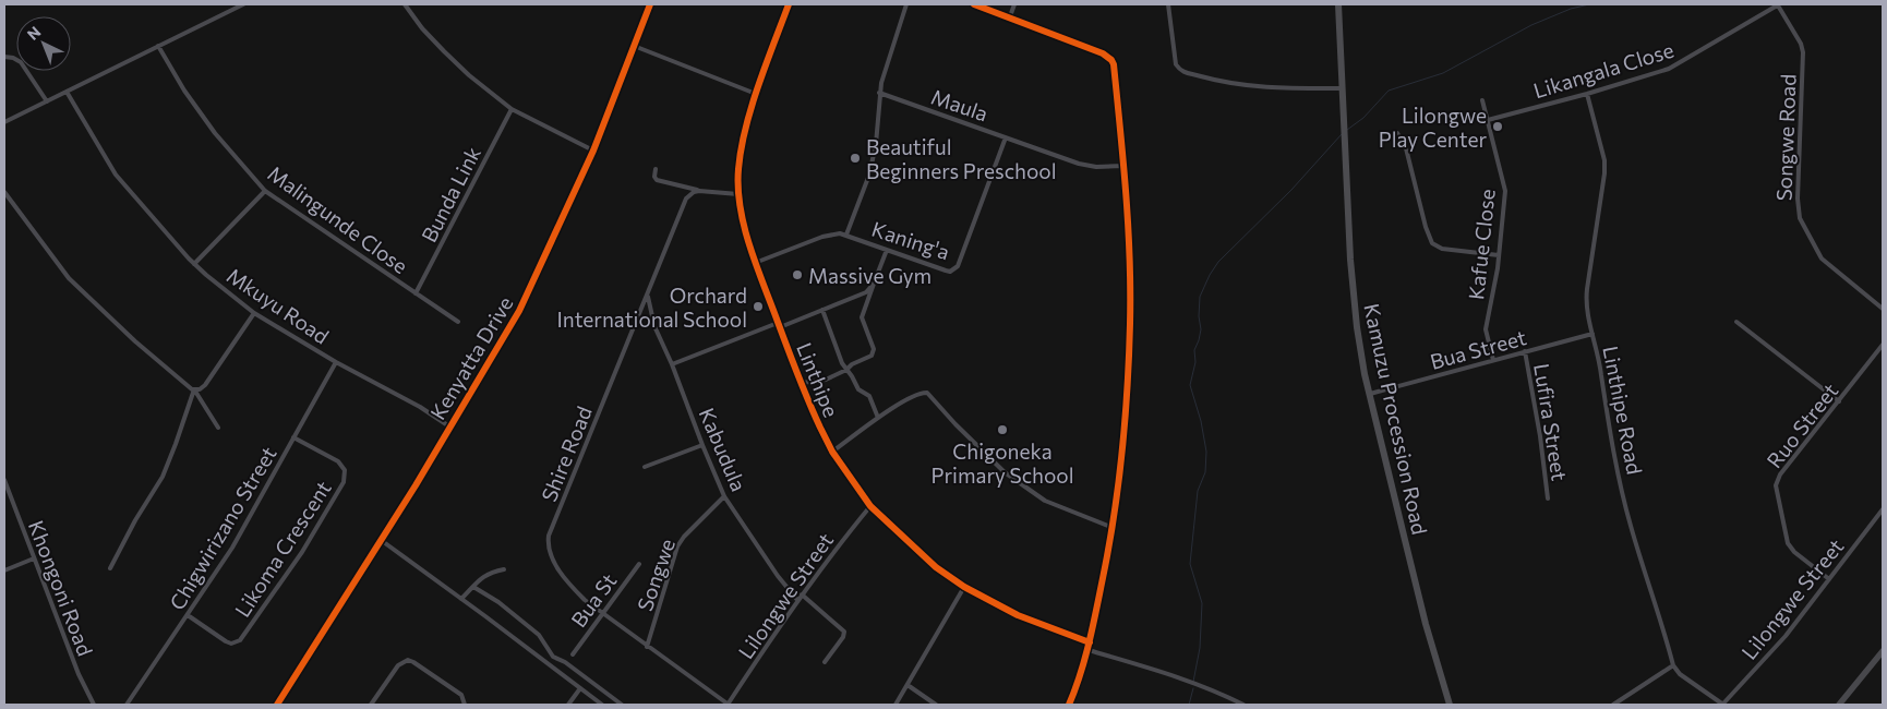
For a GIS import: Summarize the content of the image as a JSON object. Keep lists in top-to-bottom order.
{
  "streets": {
    "highway": ["Kamuzu Procession Road"],
    "street": [
      "Likangala Close",
      "Maula",
      "Songwe Road",
      "Bunda Link",
      "Malingunde Close",
      "Kaning'a",
      "Kafue Close",
      "Mkuyu Road",
      "Bua Street",
      "Kenyatta Drive",
      "Linthipe",
      "Linthipe Road",
      "Lufira Street",
      "Ruo Street",
      "Kabudula",
      "Shire Road",
      "Chigwirizano Street",
      "Likoma Crescent",
      "Songwe",
      "Khongoni Road",
      "Lilongwe Street",
      "Bua St"
    ]
  },
  "crossings": [
    ["Likangala Close", "Songwe Road"],
    ["Likangala Close", "Kafue Close"],
    ["Likangala Close", "Linthipe Road"],
    ["Maula", "Kaning'a"],
    ["Bunda Link", "Malingunde Close"],
    ["Kafue Close", "Bua Street"],
    ["Mkuyu Road", "Kenyatta Drive"],
    ["Mkuyu Road", "Chigwirizano Street"],
    ["Bua Street", "Linthipe Road"],
    ["Bua Street", "Kamuzu Procession Road"],
    ["Bua Street", "Lufira Street"],
    ["Linthipe", "Lilongwe Street"],
    ["Ruo Street", "Lilongwe Street"],
    ["Kabudula", "Shire Road"],
    ["Kabudula", "Songwe"],
    ["Kabudula", "Lilongwe Street"],
    ["Shire Road", "Songwe"],
    ["Shire Road", "Lilongwe Street"],
    ["Shire Road", "Bua St"],
    ["Chigwirizano Street", "Likoma Crescent"]
  ],
  "places": [
    "Lilongwe Play Center",
    "Beautiful Beginners Preschool",
    "Massive Gym",
    "Orchard International School",
    "Chigoneka Primary School"
  ],
  "north": "top left"
}
